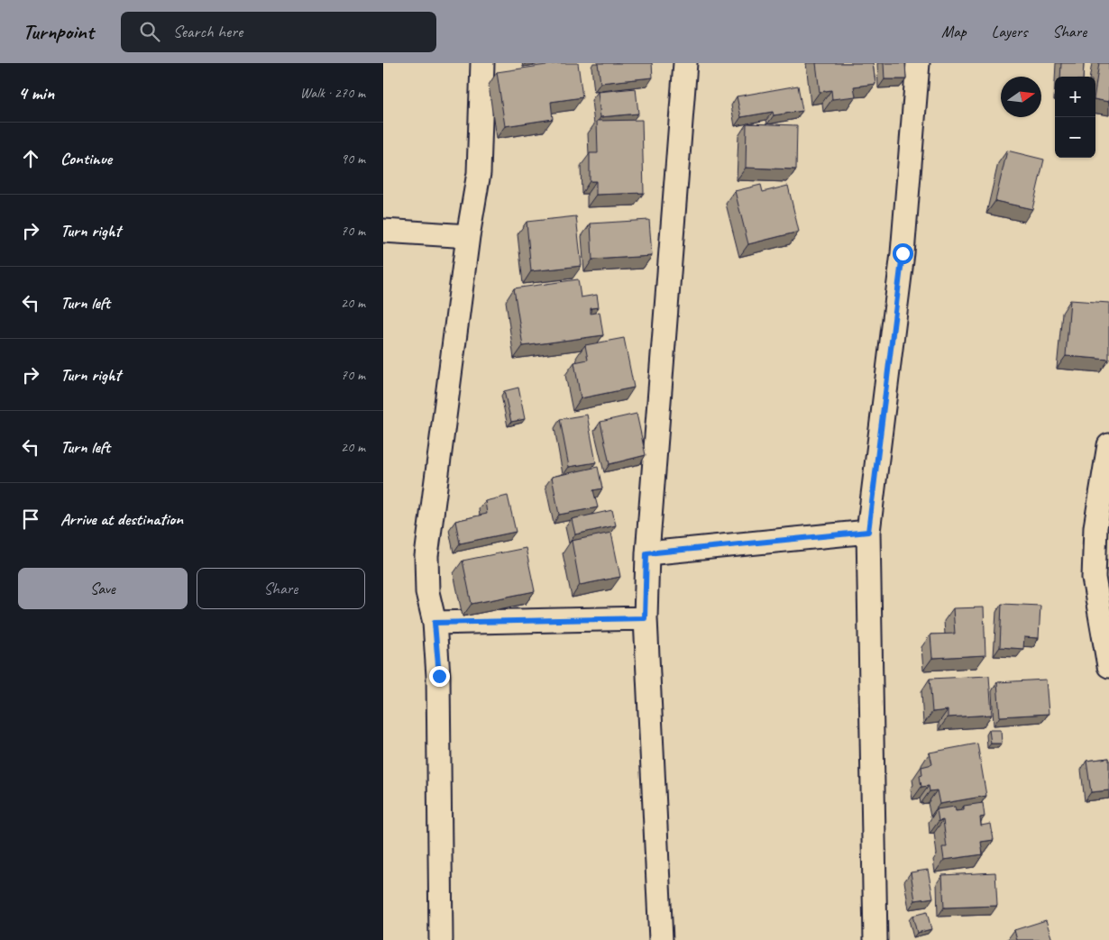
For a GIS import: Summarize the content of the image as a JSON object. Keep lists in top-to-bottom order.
{
  "north": "right",
  "page": {
    "header": "Turnpoint",
    "search": "Search here",
    "nav": ["Map", "Layers", "Share"],
    "heading": ["4 min", "Walk · 270 m"],
    "map_buttons": ["+", "−"],
    "list": [
      ["Continue", "90 m"],
      ["Turn right", "70 m"],
      ["Turn left", "20 m"],
      ["Turn right", "70 m"],
      ["Turn left", "20 m"],
      "Arrive at destination"
    ],
    "buttons": ["Save", "Share"]
  }
}
